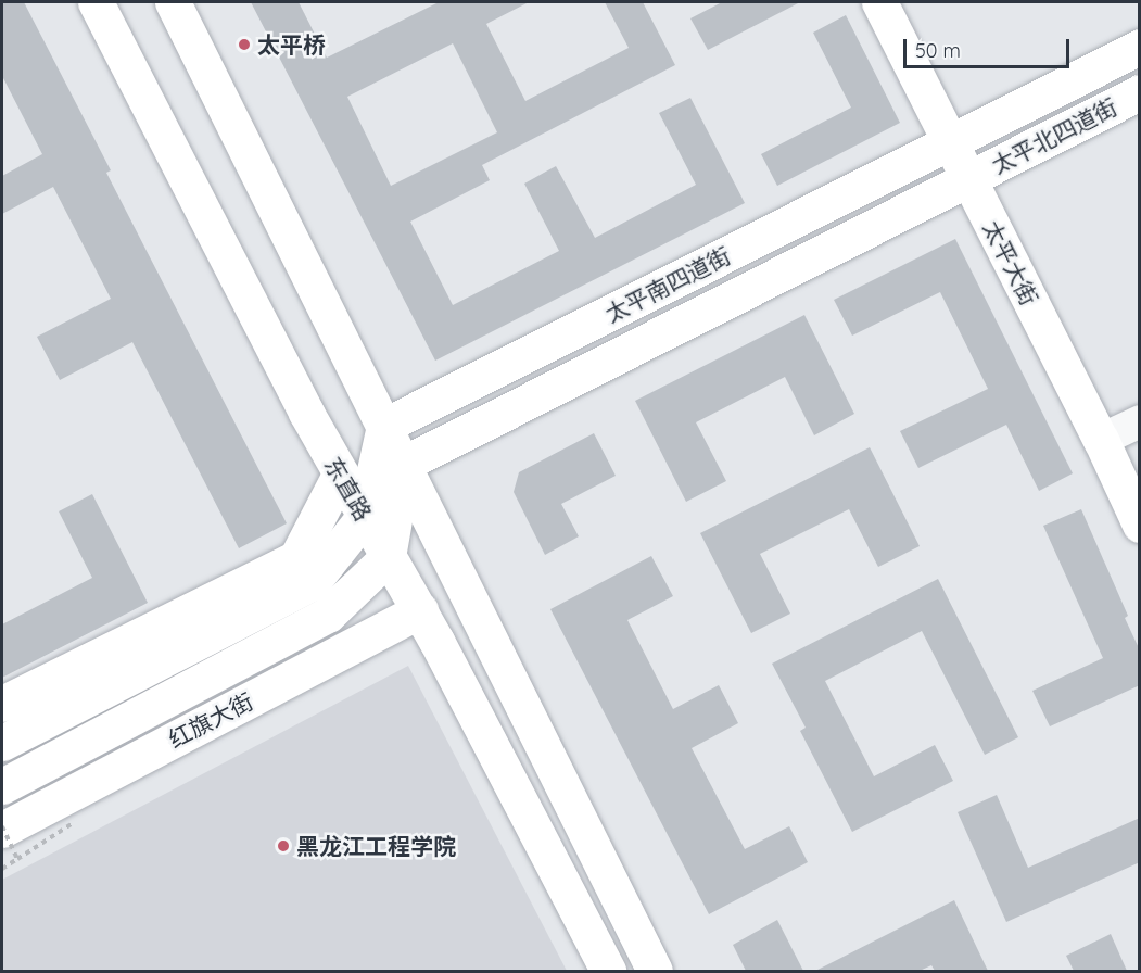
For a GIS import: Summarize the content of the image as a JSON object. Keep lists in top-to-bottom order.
{
  "streets": {
    "main road": [
      "太平北四道街",
      "太平大街",
      "太平南四道街",
      "东直路",
      "红旗大街"
    ]
  },
  "crossings": [
    ["太平北四道街", "太平大街"],
    ["太平北四道街", "太平南四道街"],
    ["太平大街", "太平南四道街"],
    ["东直路", "红旗大街"]
  ],
  "places": ["太平桥", "黑龙江工程学院"],
  "scale_bar": "50 m"
}
